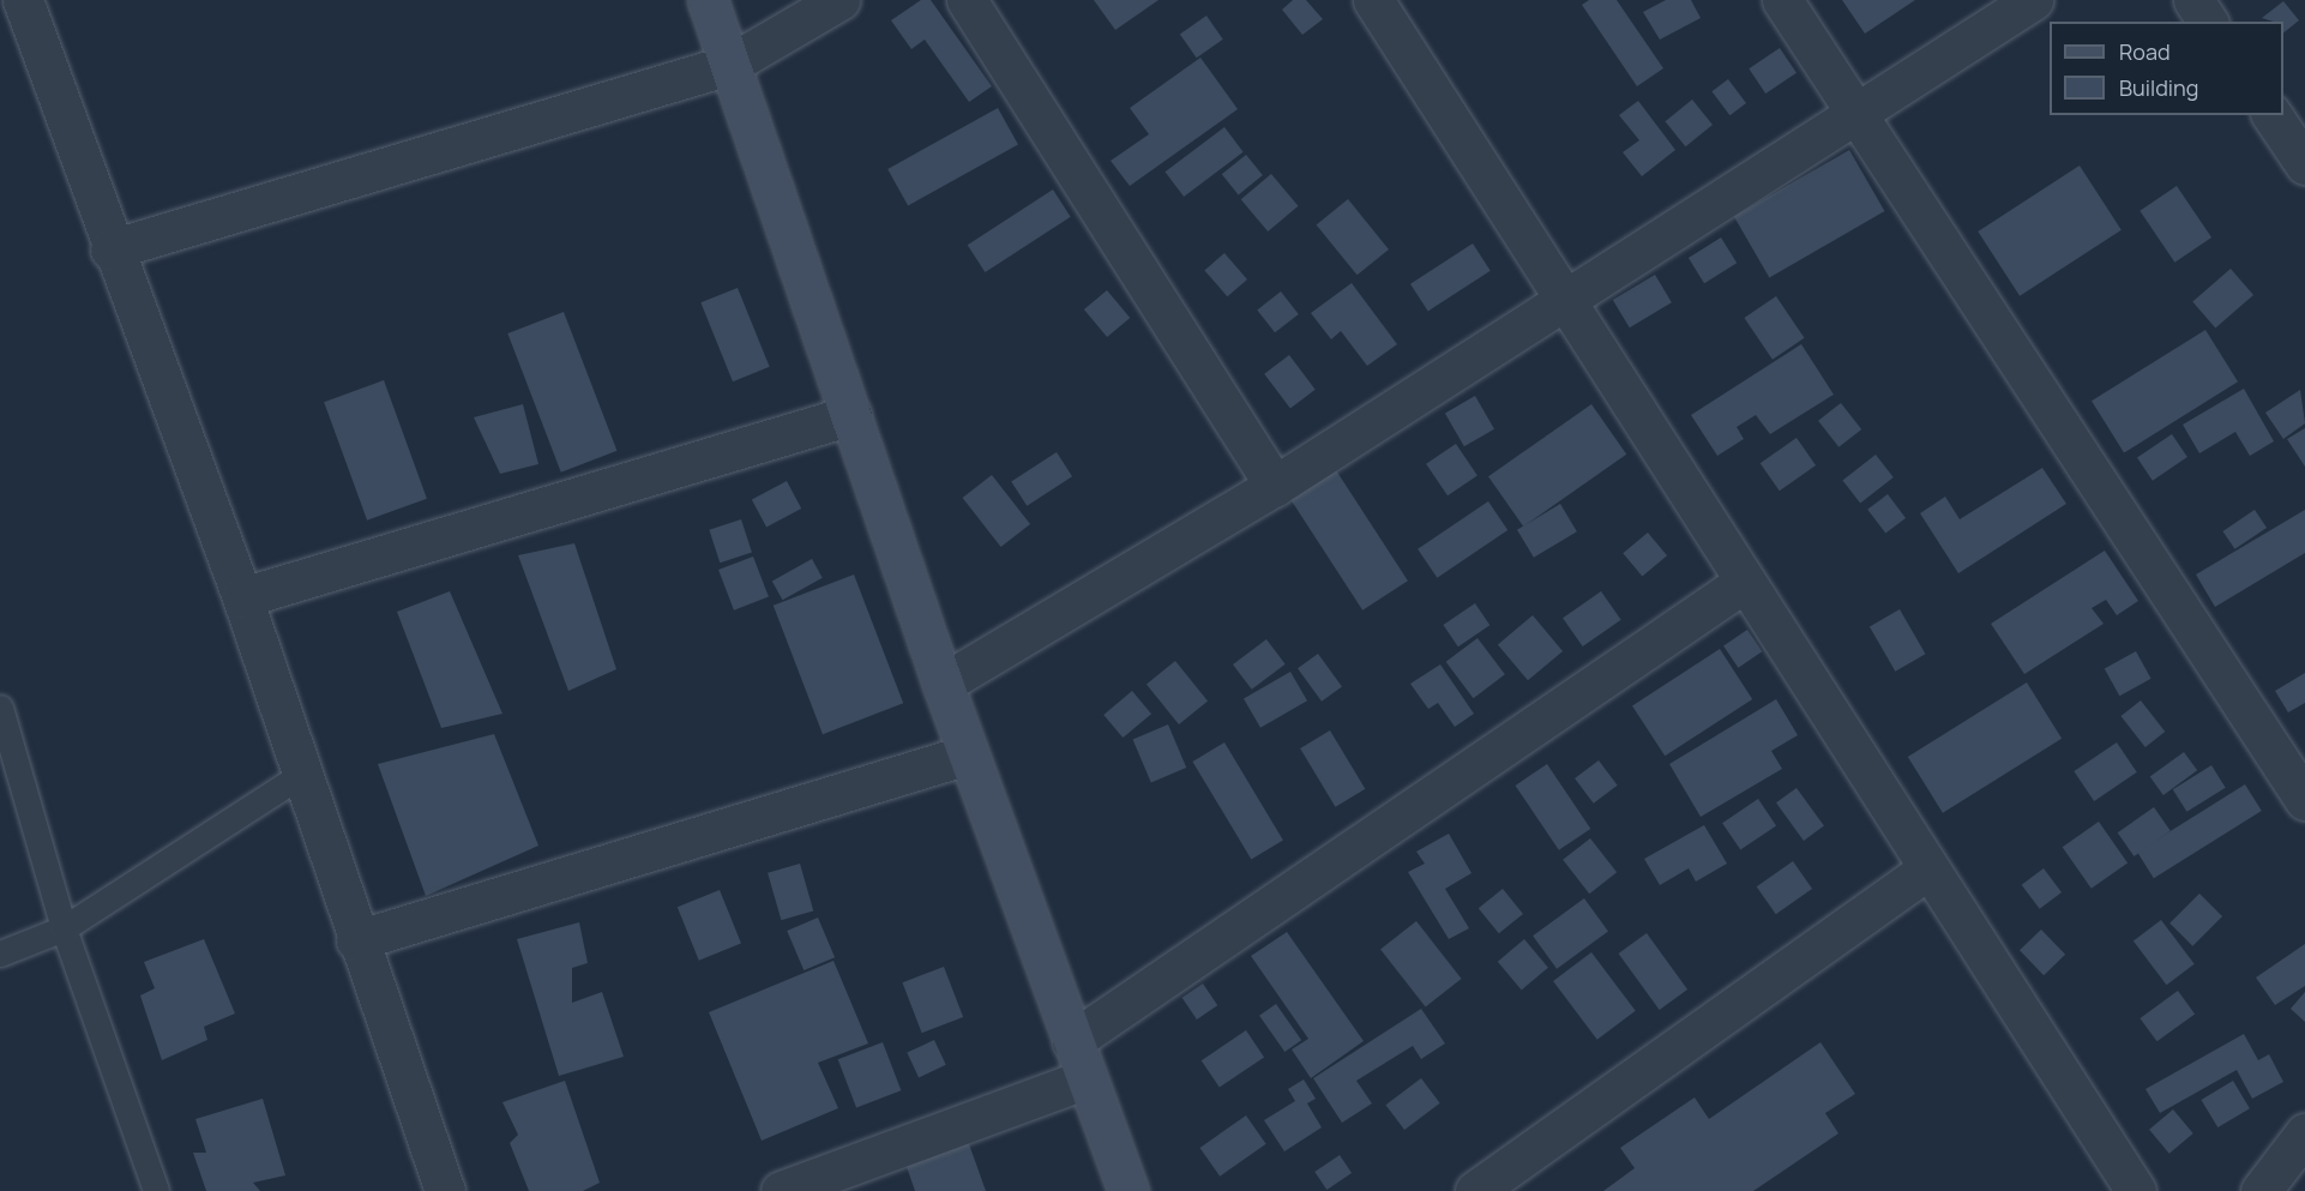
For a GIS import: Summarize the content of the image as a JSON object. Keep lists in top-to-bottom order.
{
  "legend": ["Road", "Building"]
}
